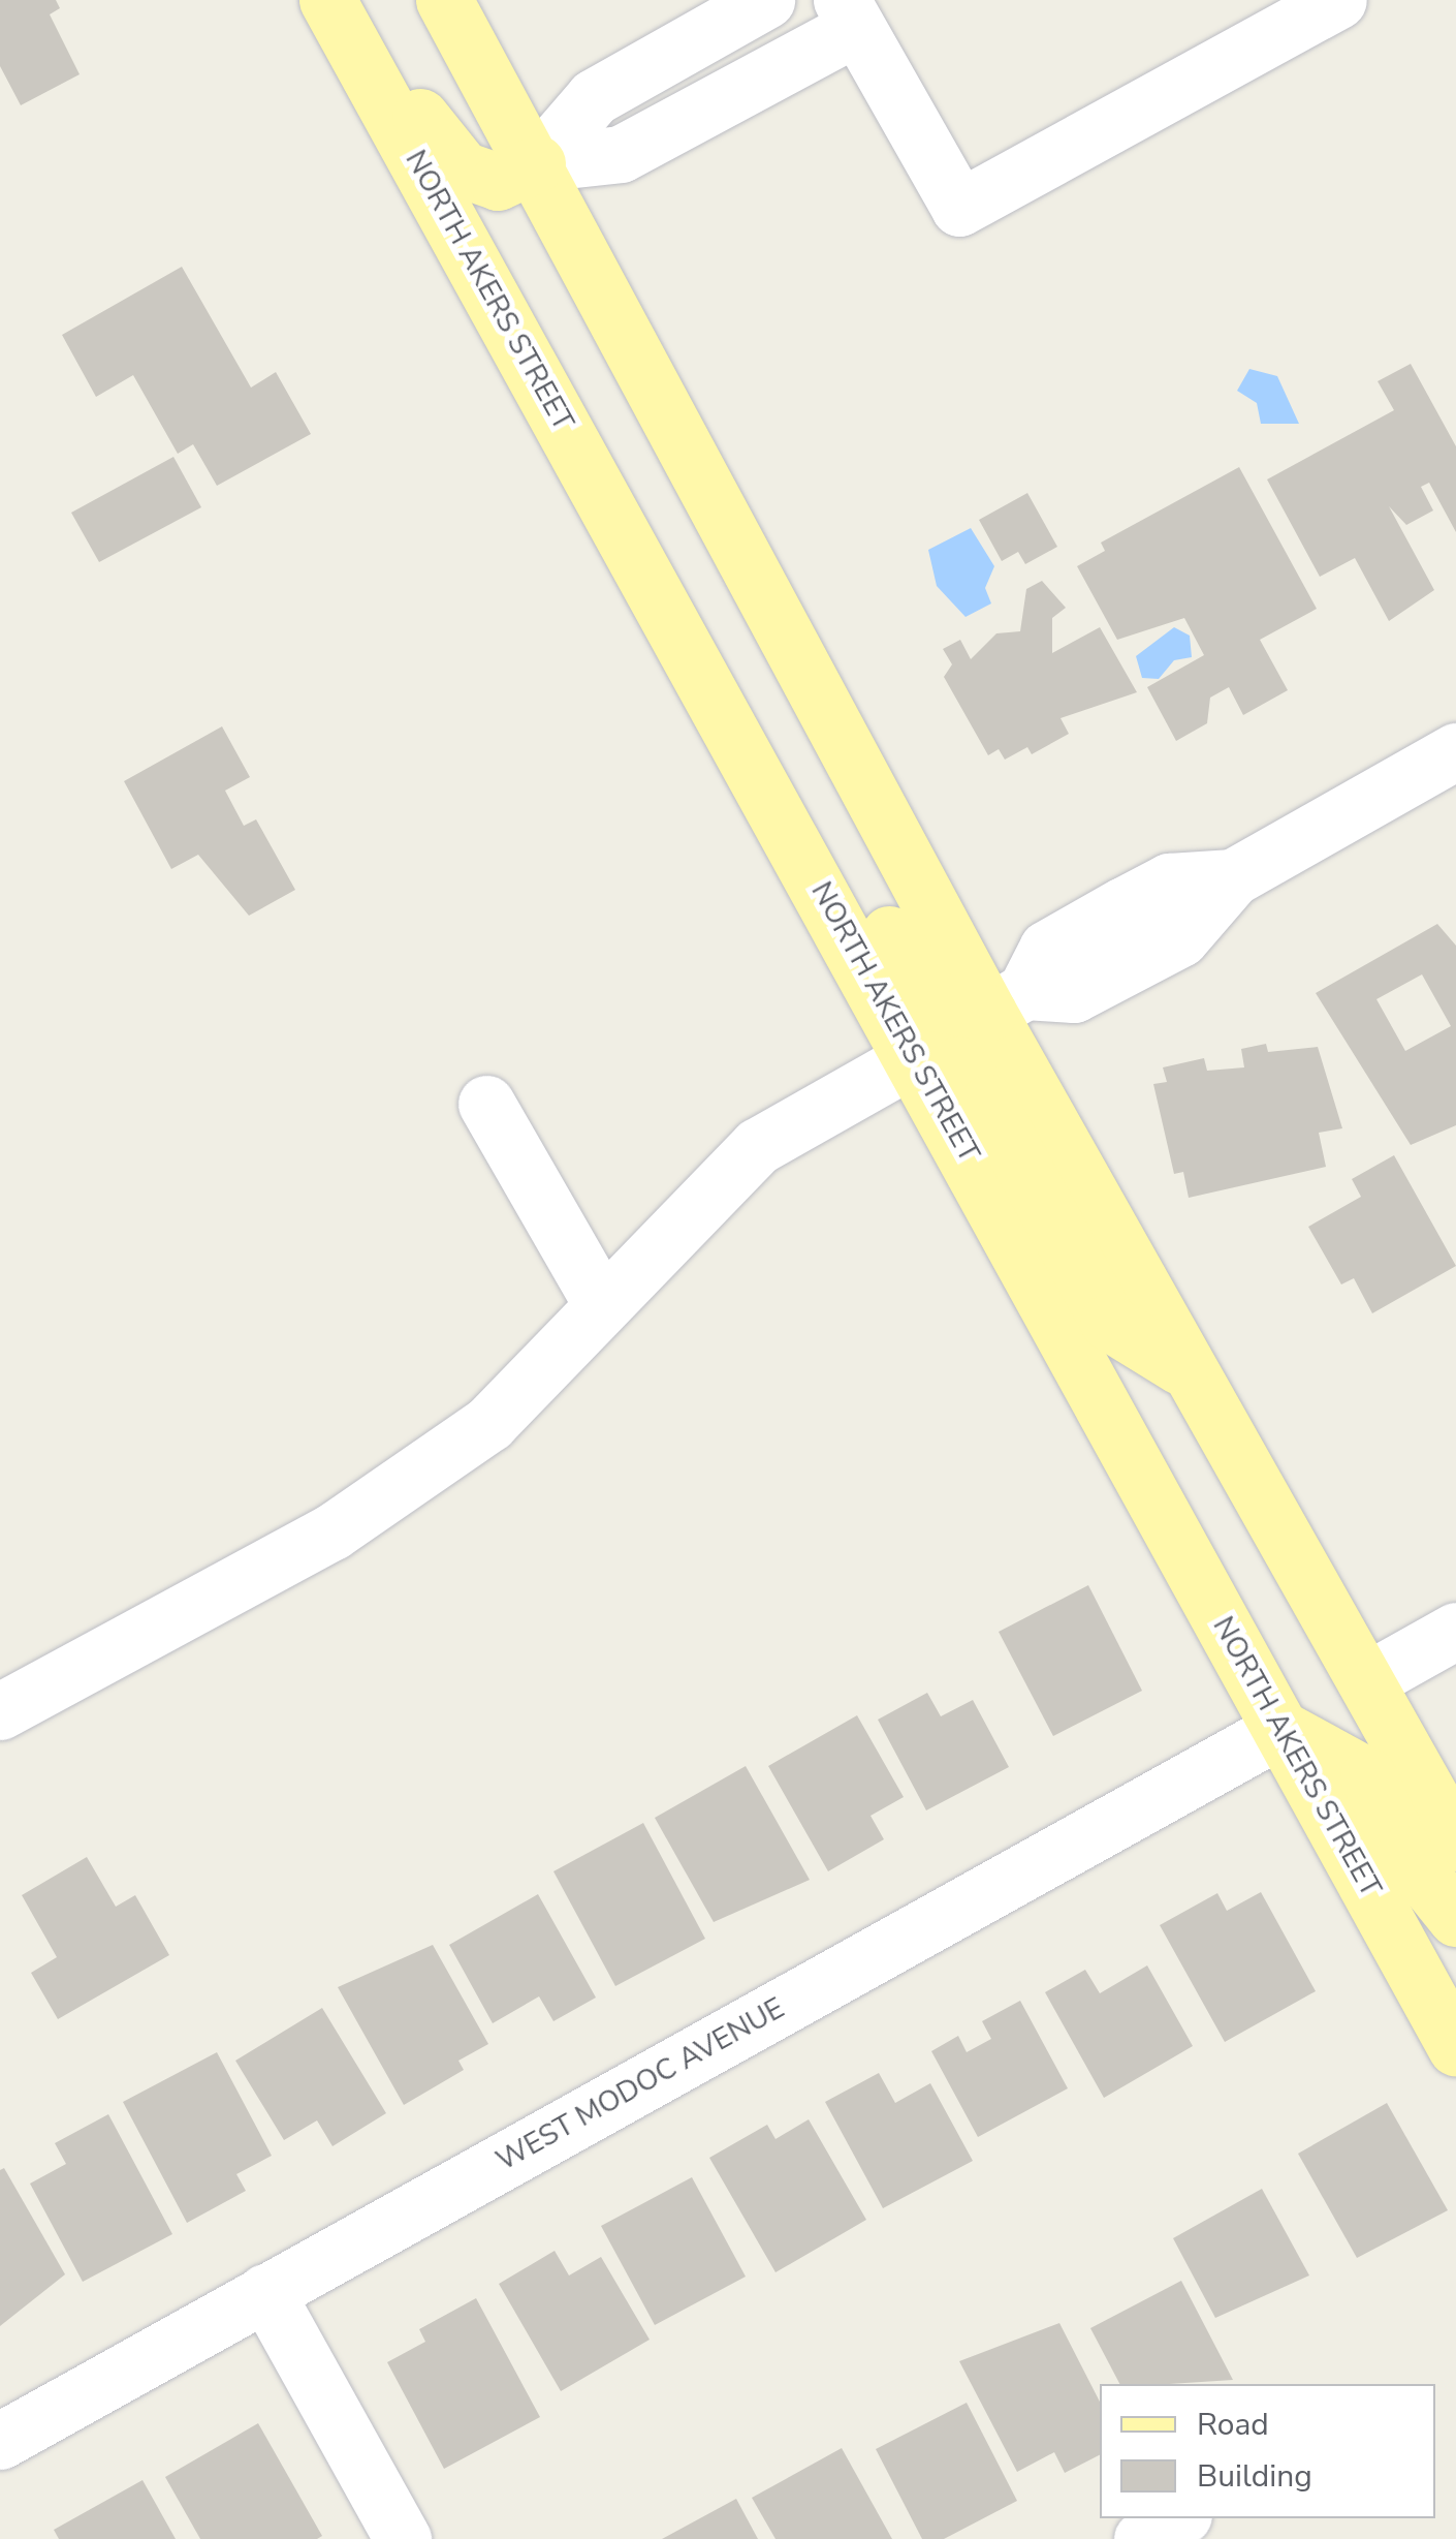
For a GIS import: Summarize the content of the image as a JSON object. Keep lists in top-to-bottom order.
{
  "streets": {
    "main road": ["NORTH AKERS STREET"],
    "street": ["WEST MODOC AVENUE"]
  },
  "crossings": [
    ["NORTH AKERS STREET", "WEST MODOC AVENUE"]
  ],
  "legend": ["Road", "Building"]
}
